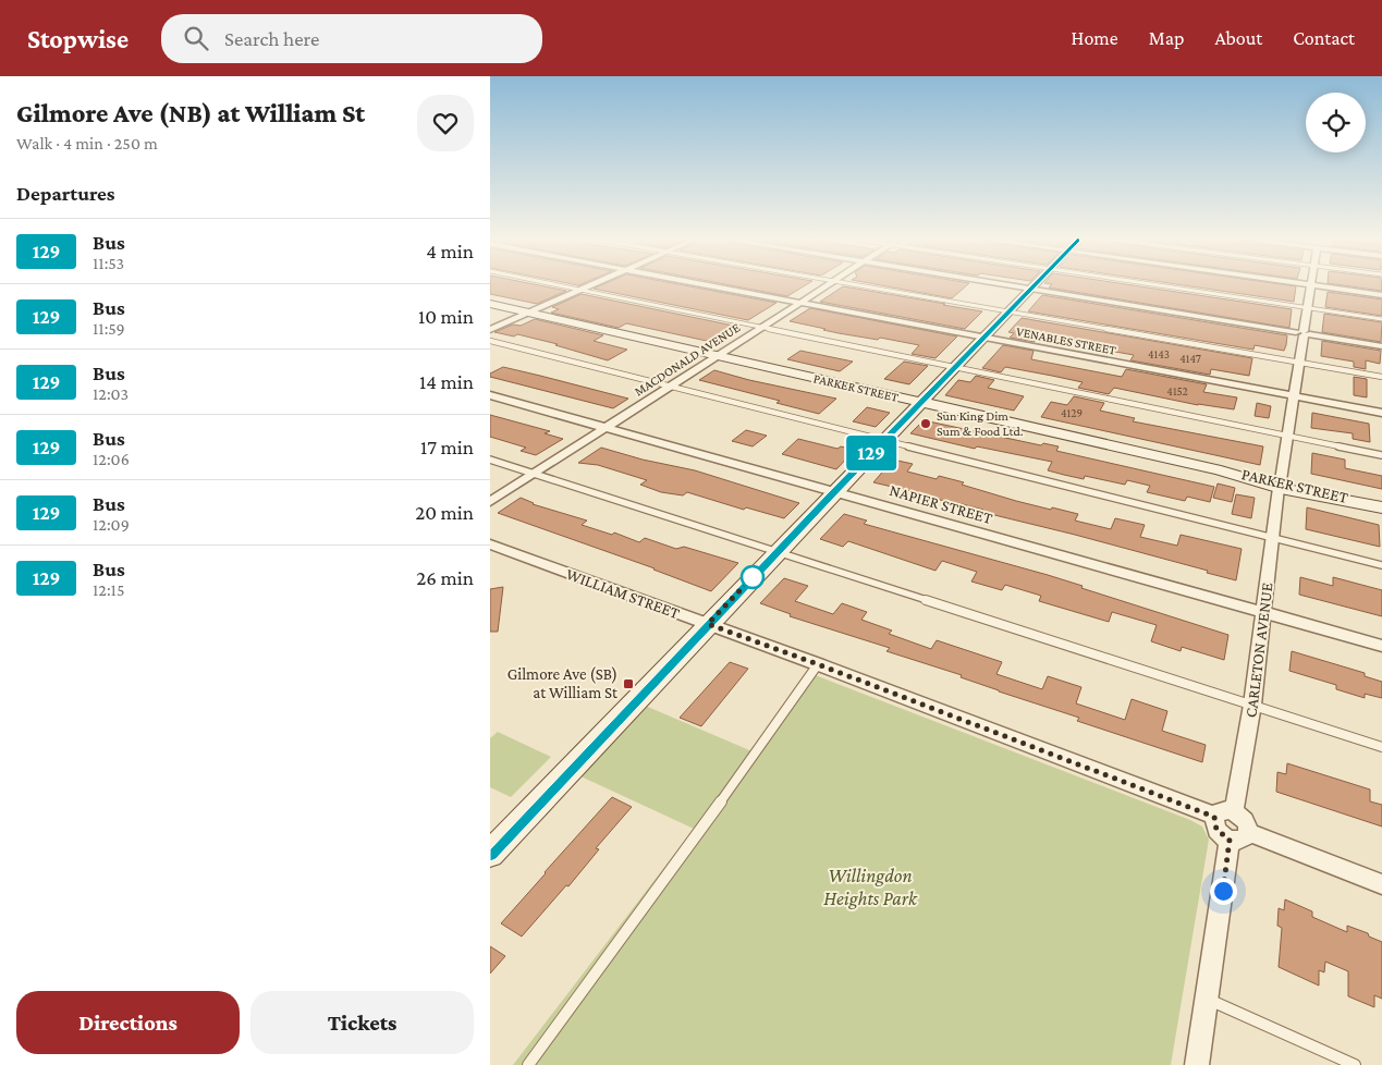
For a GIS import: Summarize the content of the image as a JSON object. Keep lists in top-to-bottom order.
{
  "streets": {
    "street": [
      "VENABLES STREET",
      "MACDONALD AVENUE",
      "PARKER STREET",
      "NAPIER STREET",
      "WILLIAM STREET",
      "CARLETON AVENUE"
    ]
  },
  "crossings": [
    ["VENABLES STREET", "MACDONALD AVENUE"],
    ["VENABLES STREET", "CARLETON AVENUE"],
    ["MACDONALD AVENUE", "PARKER STREET"],
    ["MACDONALD AVENUE", "NAPIER STREET"],
    ["PARKER STREET", "CARLETON AVENUE"],
    ["NAPIER STREET", "CARLETON AVENUE"],
    ["WILLIAM STREET", "CARLETON AVENUE"]
  ],
  "parks": ["Willingdon Heights Park"],
  "places": {
    "other": ["Sun King Dim Sum & Food Ltd."],
    "transit": ["Gilmore Ave (SB) at William St"]
  },
  "lines": ["bus line 129"],
  "house_numbers": [
    "4143",
    "4147",
    "4152",
    "4129"
  ],
  "page": {
    "header": "Stopwise",
    "search": "Search here",
    "nav": [
      "Home",
      "Map",
      "About",
      "Contact"
    ],
    "heading": [
      ["Gilmore Ave (NB) at William St", "Walk · 4 min · 250 m"],
      "Departures"
    ],
    "on_map": "129",
    "list": [
      {
        "mark": "129",
        "name": "Bus",
        "note": "11:53",
        "value": "4 min"
      },
      {
        "mark": "129",
        "name": "Bus",
        "note": "11:59",
        "value": "10 min"
      },
      {
        "mark": "129",
        "name": "Bus",
        "note": "12:03",
        "value": "14 min"
      },
      {
        "mark": "129",
        "name": "Bus",
        "note": "12:06",
        "value": "17 min"
      },
      {
        "mark": "129",
        "name": "Bus",
        "note": "12:09",
        "value": "20 min"
      },
      {
        "mark": "129",
        "name": "Bus",
        "note": "12:15",
        "value": "26 min"
      }
    ],
    "buttons": ["Directions", "Tickets"]
  }
}
